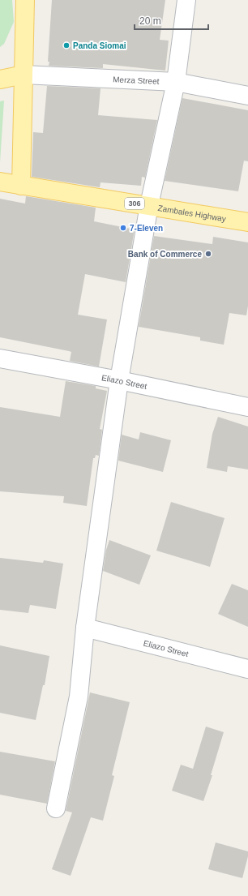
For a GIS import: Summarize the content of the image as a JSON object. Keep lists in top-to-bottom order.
{
  "streets": {
    "main road": ["306", "Zambales Highway"],
    "street": ["Merza Street", "Eliazo Street"]
  },
  "places": ["Panda Siomai", "7-Eleven", "Bank of Commerce"],
  "scale_bar": "20 m"
}
